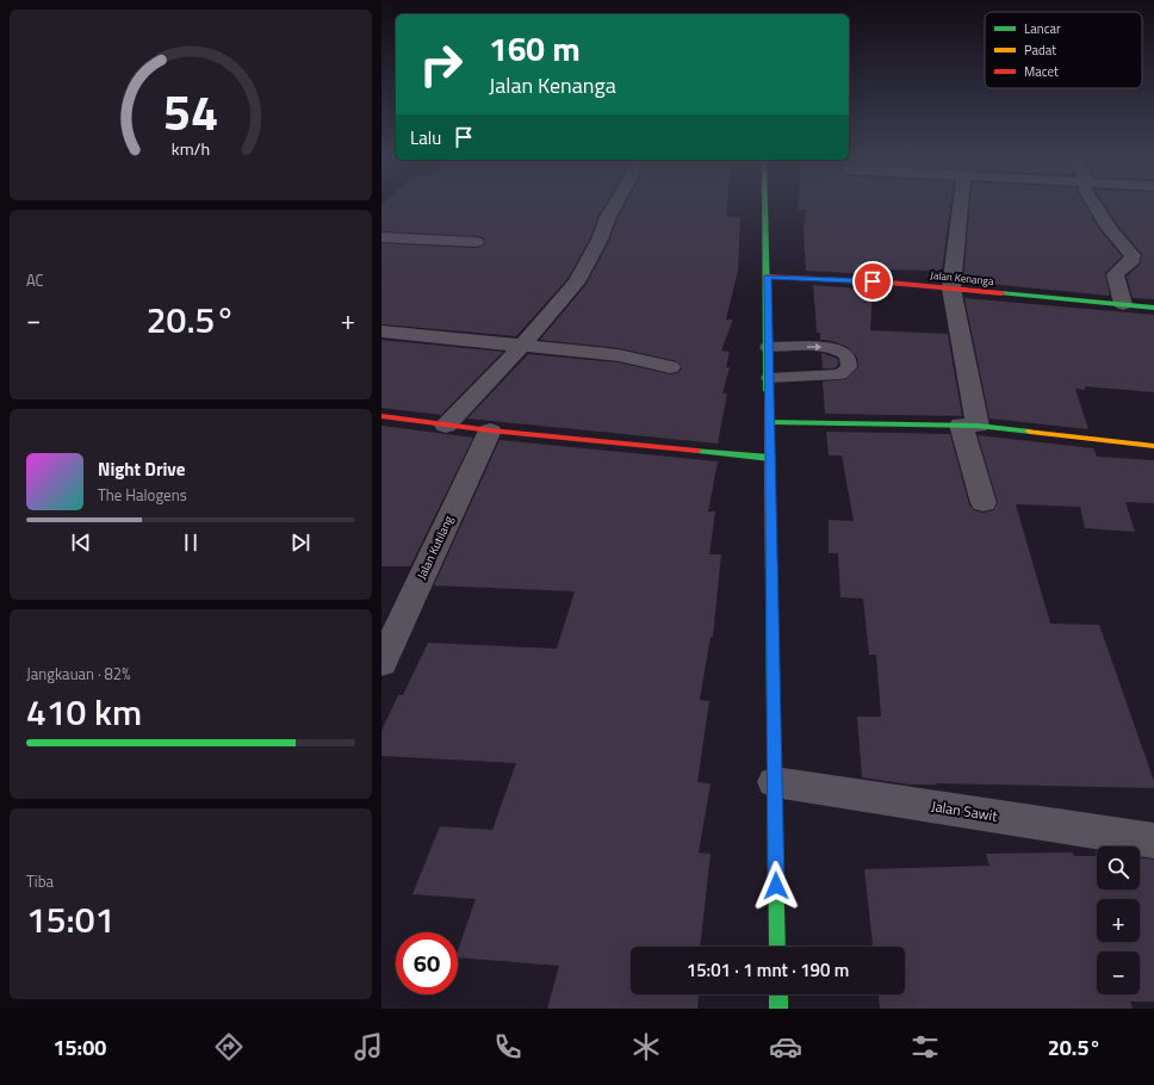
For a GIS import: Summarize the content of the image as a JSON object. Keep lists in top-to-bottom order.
{
  "streets": {
    "main road": ["Jalan Kenanga"],
    "street": ["Jalan Kutilang", "Jalan Sawit"]
  },
  "legend": ["Lancar", "Padat", "Macet"],
  "page": {
    "turn": ["160 m", "Jalan Kenanga"],
    "then": "Lalu",
    "tile": [
      "AC",
      ["Jangkauan · 82%", "410 km"],
      ["Tiba", "15:01"]
    ],
    "heat": ["−", "20.5°", "+"],
    "song": ["Night Drive", "The Halogens"],
    "map_buttons": ["+", "−"],
    "limit": "60",
    "trip": "15:01 · 1 mnt · 190 m",
    "tabs": ["15:00", "20.5°"],
    "gauge": ["54", "km/h"]
  }
}
